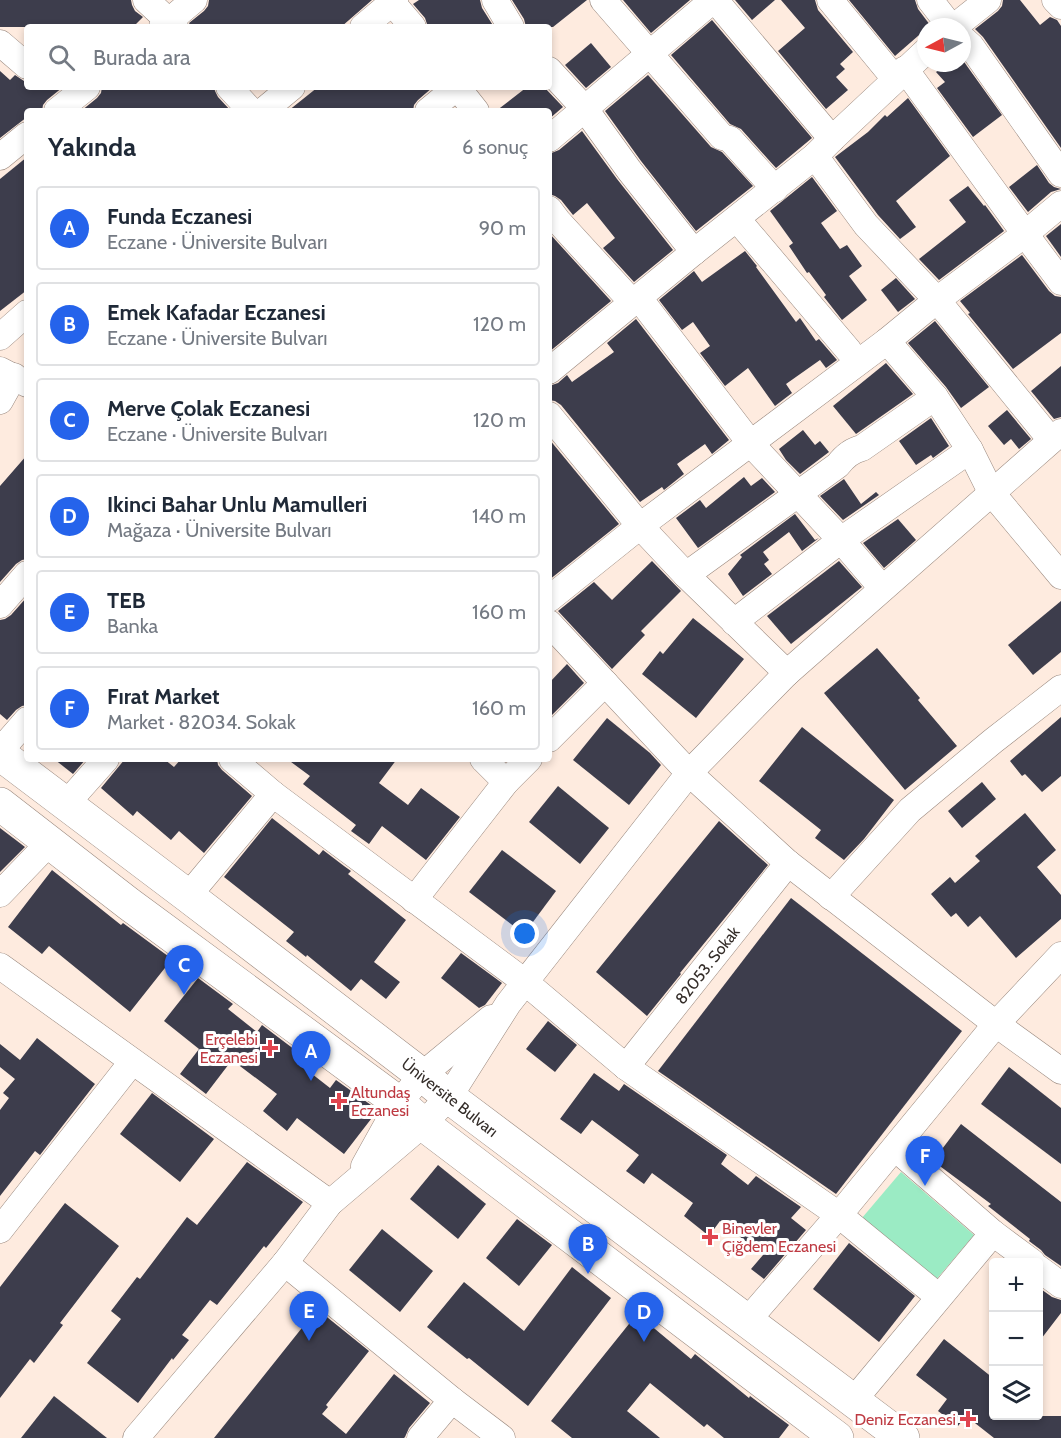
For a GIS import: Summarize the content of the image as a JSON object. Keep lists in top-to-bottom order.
{
  "streets": {
    "main road": ["Üniversite Bulvarı"],
    "street": ["82053. Sokak"]
  },
  "places": {
    "health": [
      "Erçelebi Eczanesi",
      "Altundaş Eczanesi",
      "Binevler Çiğdem Eczanesi",
      "Deniz Eczanesi"
    ]
  },
  "north": "left",
  "page": {
    "search": "Burada ara",
    "heading": ["Yakında", "6 sonuç"],
    "list": [
      {
        "mark": "A",
        "name": "Funda Eczanesi",
        "note": "Eczane · Üniversite Bulvarı",
        "value": "90 m"
      },
      {
        "mark": "B",
        "name": "Emek Kafadar Eczanesi",
        "note": "Eczane · Üniversite Bulvarı",
        "value": "120 m"
      },
      {
        "mark": "C",
        "name": "Merve Çolak Eczanesi",
        "note": "Eczane · Üniversite Bulvarı",
        "value": "120 m"
      },
      {
        "mark": "D",
        "name": "Ikinci Bahar Unlu Mamulleri",
        "note": "Mağaza · Üniversite Bulvarı",
        "value": "140 m"
      },
      {
        "mark": "E",
        "name": "TEB",
        "note": "Banka",
        "value": "160 m"
      },
      {
        "mark": "F",
        "name": "Fırat Market",
        "note": "Market · 82034. Sokak",
        "value": "160 m"
      }
    ],
    "pins": [
      "C",
      "A",
      "F",
      "B",
      "E",
      "D"
    ],
    "map_buttons": ["+", "−"]
  }
}
